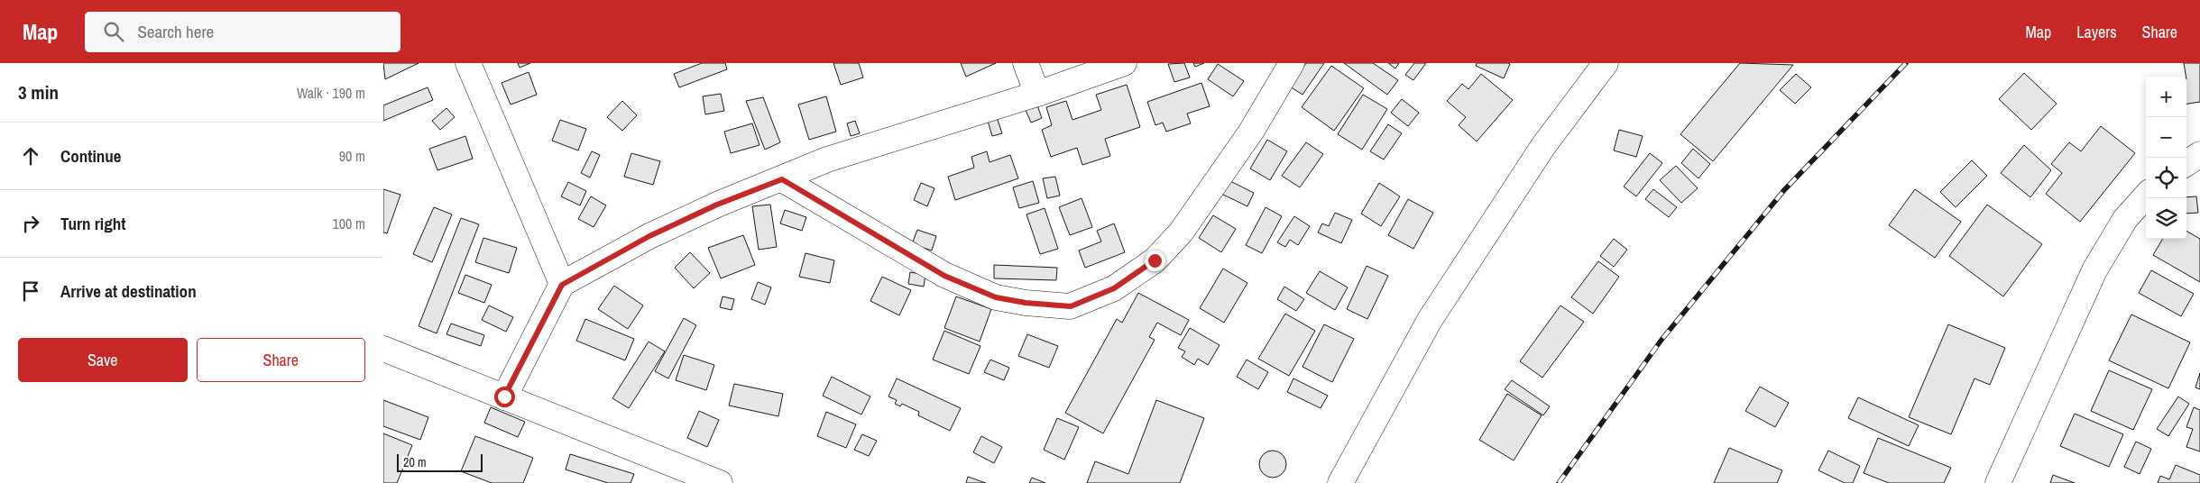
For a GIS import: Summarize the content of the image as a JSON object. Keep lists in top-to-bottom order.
{
  "scale_bar": "20 m",
  "page": {
    "header": "Map",
    "search": "Search here",
    "nav": ["Map", "Layers", "Share"],
    "heading": ["3 min", "Walk · 190 m"],
    "map_buttons": ["+", "−"],
    "list": [
      ["Continue", "90 m"],
      ["Turn right", "100 m"],
      "Arrive at destination"
    ],
    "buttons": ["Save", "Share"],
    "scale": "20 m"
  }
}
